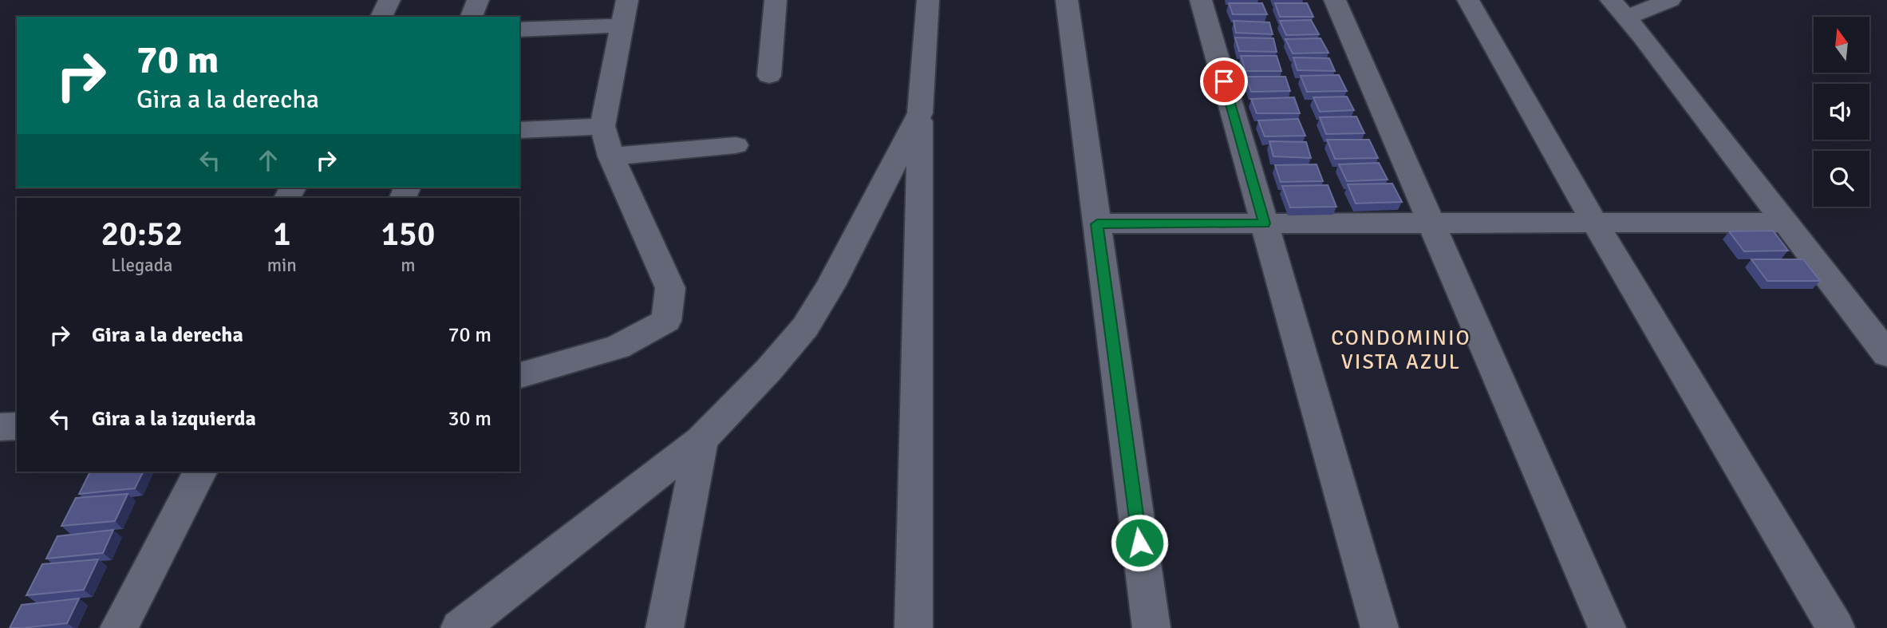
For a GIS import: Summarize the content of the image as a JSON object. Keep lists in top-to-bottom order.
{
  "districts": ["CONDOMINIO VISTA AZUL"],
  "north": "top",
  "page": {
    "turn": ["70 m", "Gira a la derecha"],
    "eta": [
      "20:52",
      "Llegada",
      "1",
      "min",
      "150",
      "m"
    ],
    "list": [
      {
        "name": "Gira a la derecha",
        "value": "70 m"
      },
      {
        "name": "Gira a la izquierda",
        "value": "30 m"
      }
    ]
  }
}
